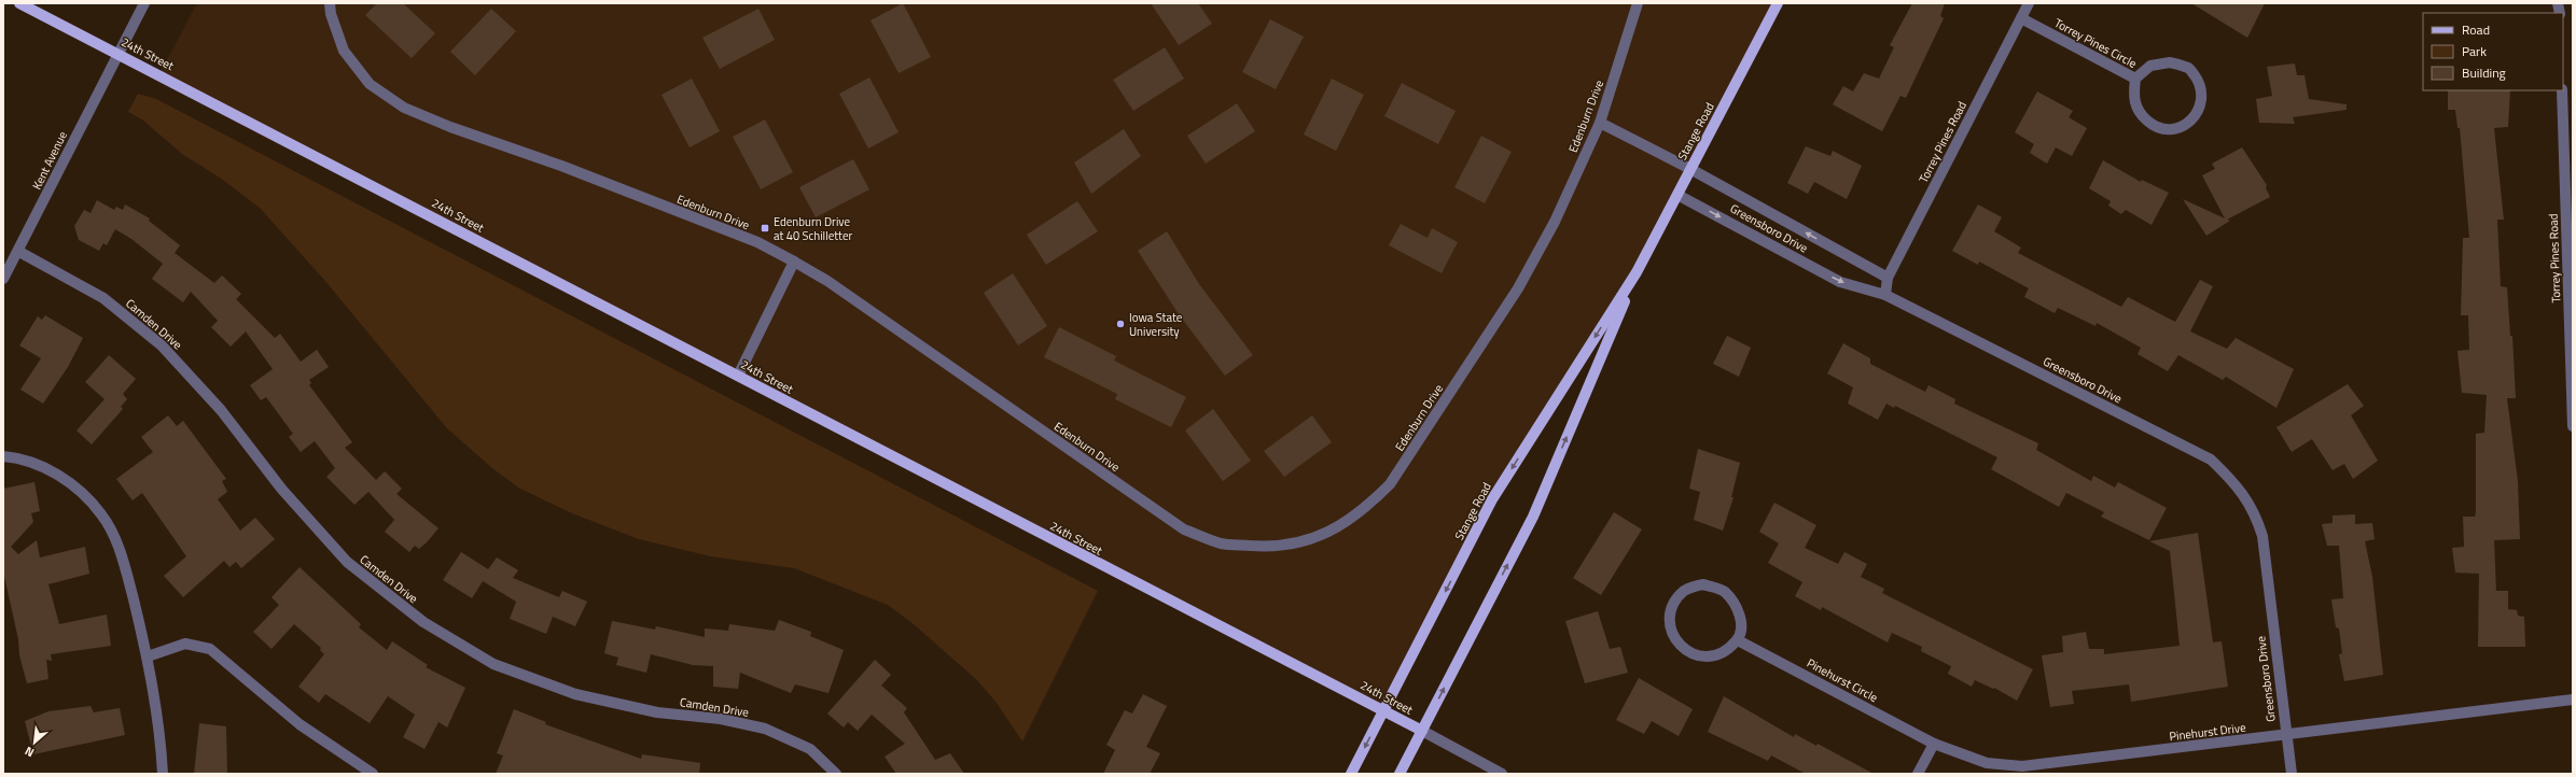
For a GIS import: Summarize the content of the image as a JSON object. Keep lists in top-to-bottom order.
{
  "streets": {
    "main road": ["24th Street", "Stange Road"],
    "street": [
      "Torrey Pines Circle",
      "Edenburn Drive",
      "Torrey Pines Road",
      "Kent Avenue",
      "Greensboro Drive",
      "Camden Drive",
      "Pinehurst Circle",
      "Pinehurst Drive"
    ]
  },
  "crossings": [
    ["Torrey Pines Circle", "Torrey Pines Road"],
    ["24th Street", "Stange Road"],
    ["24th Street", "Kent Avenue"],
    ["Edenburn Drive", "Greensboro Drive"],
    ["Stange Road", "Greensboro Drive"],
    ["Torrey Pines Road", "Greensboro Drive"],
    ["Kent Avenue", "Camden Drive"],
    ["Greensboro Drive", "Pinehurst Drive"],
    ["Pinehurst Circle", "Pinehurst Drive"]
  ],
  "places": {
    "transit": ["Edenburn Drive at 40 Schilletter"],
    "other": ["Iowa State University"]
  },
  "legend": ["Road", "Park", "Building"],
  "north": "bottom left"
}
